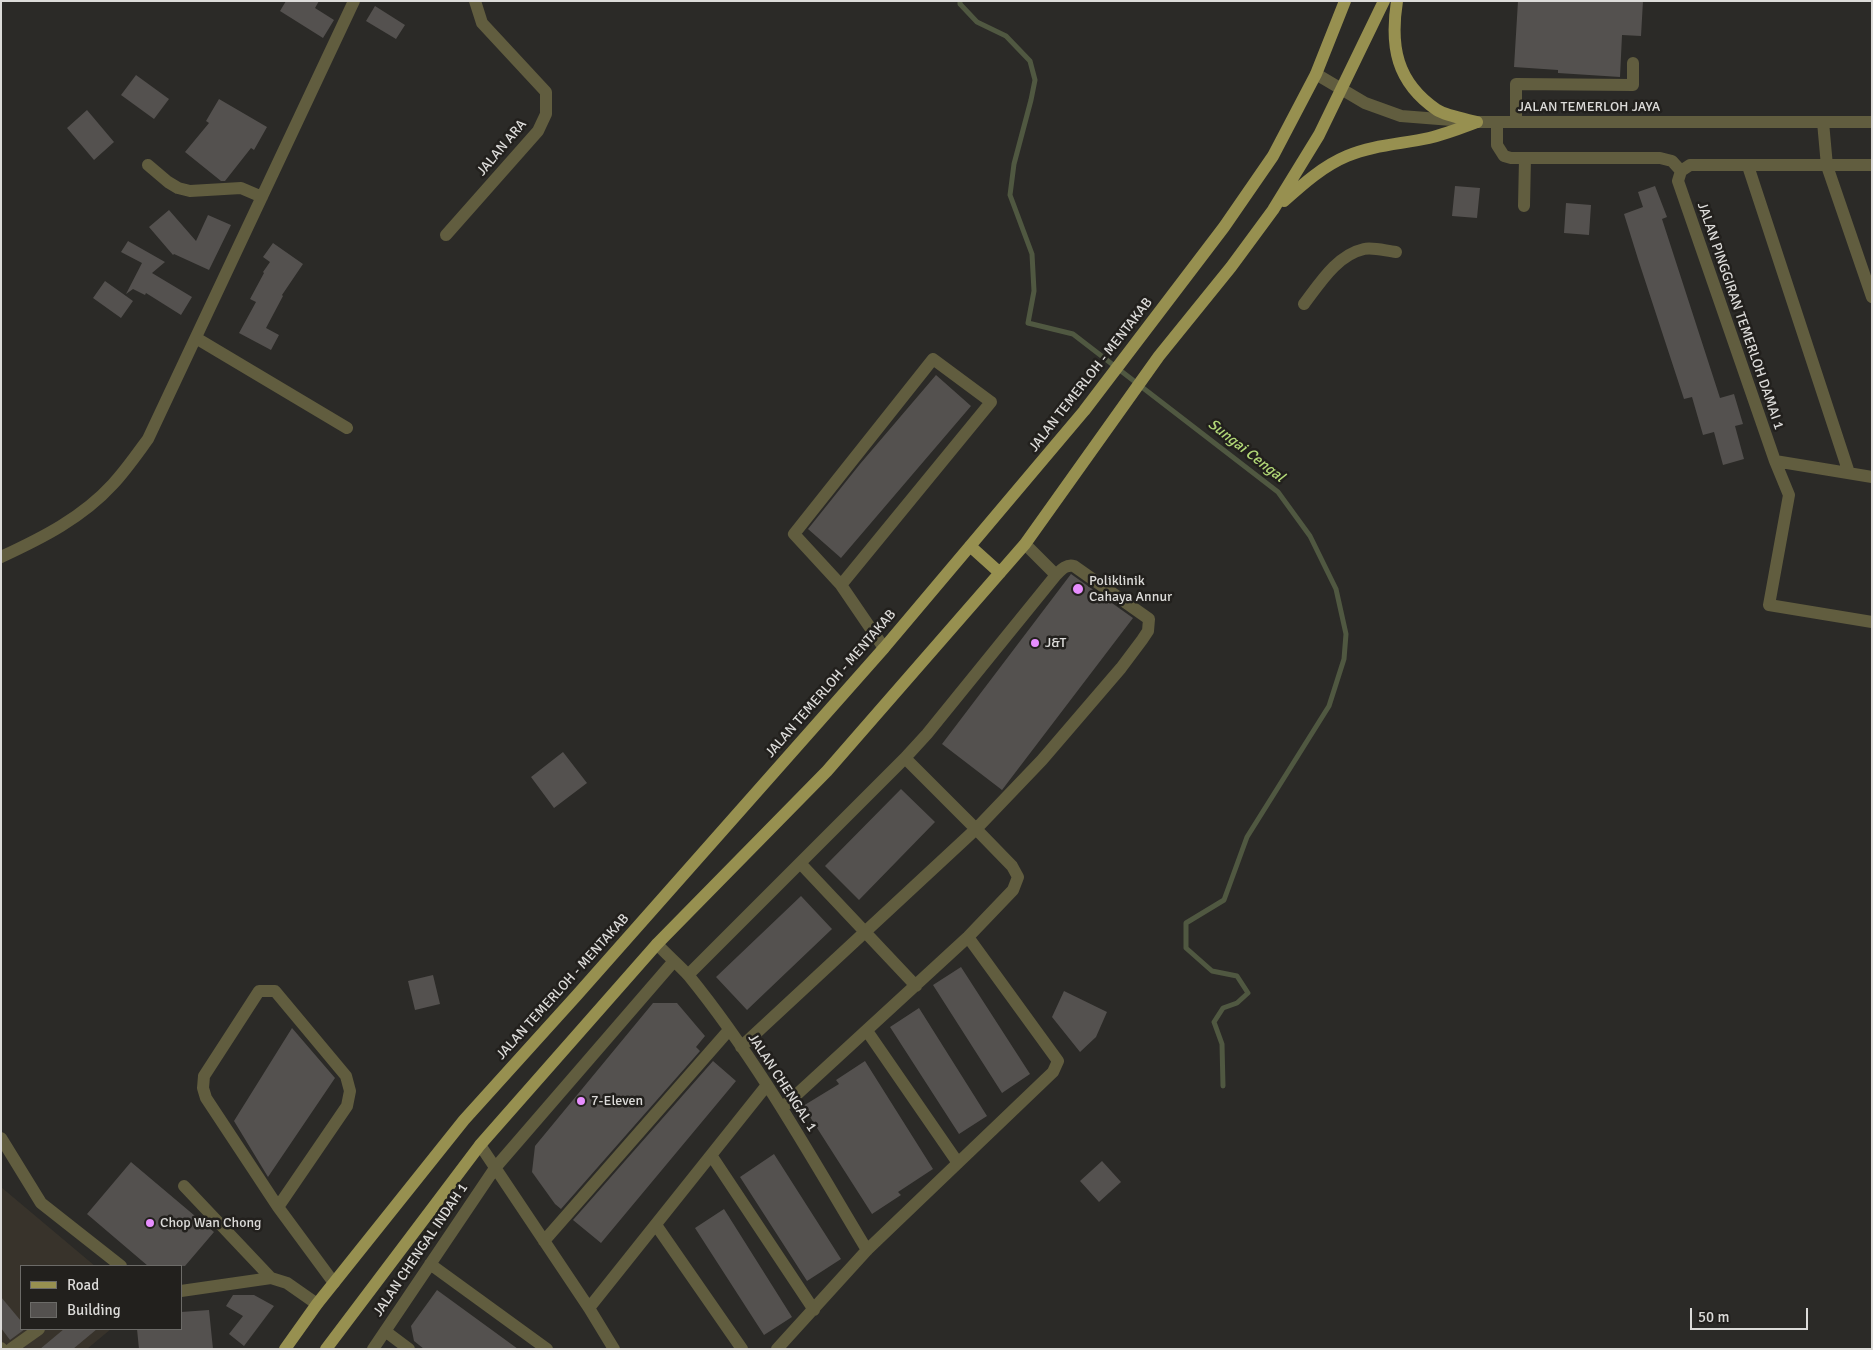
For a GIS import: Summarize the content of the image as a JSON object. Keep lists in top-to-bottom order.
{
  "streets": {
    "main road": ["JALAN TEMERLOH - MENTAKAB"],
    "street": [
      "JALAN TEMERLOH JAYA",
      "JALAN ARA",
      "JALAN PINGGIRAN TEMERLOH DAMAI 1",
      "JALAN CHENGAL 1",
      "JALAN CHENGAL INDAH 1"
    ]
  },
  "crossings": [
    ["JALAN TEMERLOH JAYA", "JALAN TEMERLOH - MENTAKAB"],
    ["JALAN CHENGAL 1", "JALAN CHENGAL INDAH 1"]
  ],
  "water": ["Sungai Cengal"],
  "places": [
    "Poliklinik Cahaya Annur",
    "J&T",
    "7-Eleven",
    "Chop Wan Chong"
  ],
  "legend": ["Road", "Building"],
  "scale_bar": "50 m"
}
